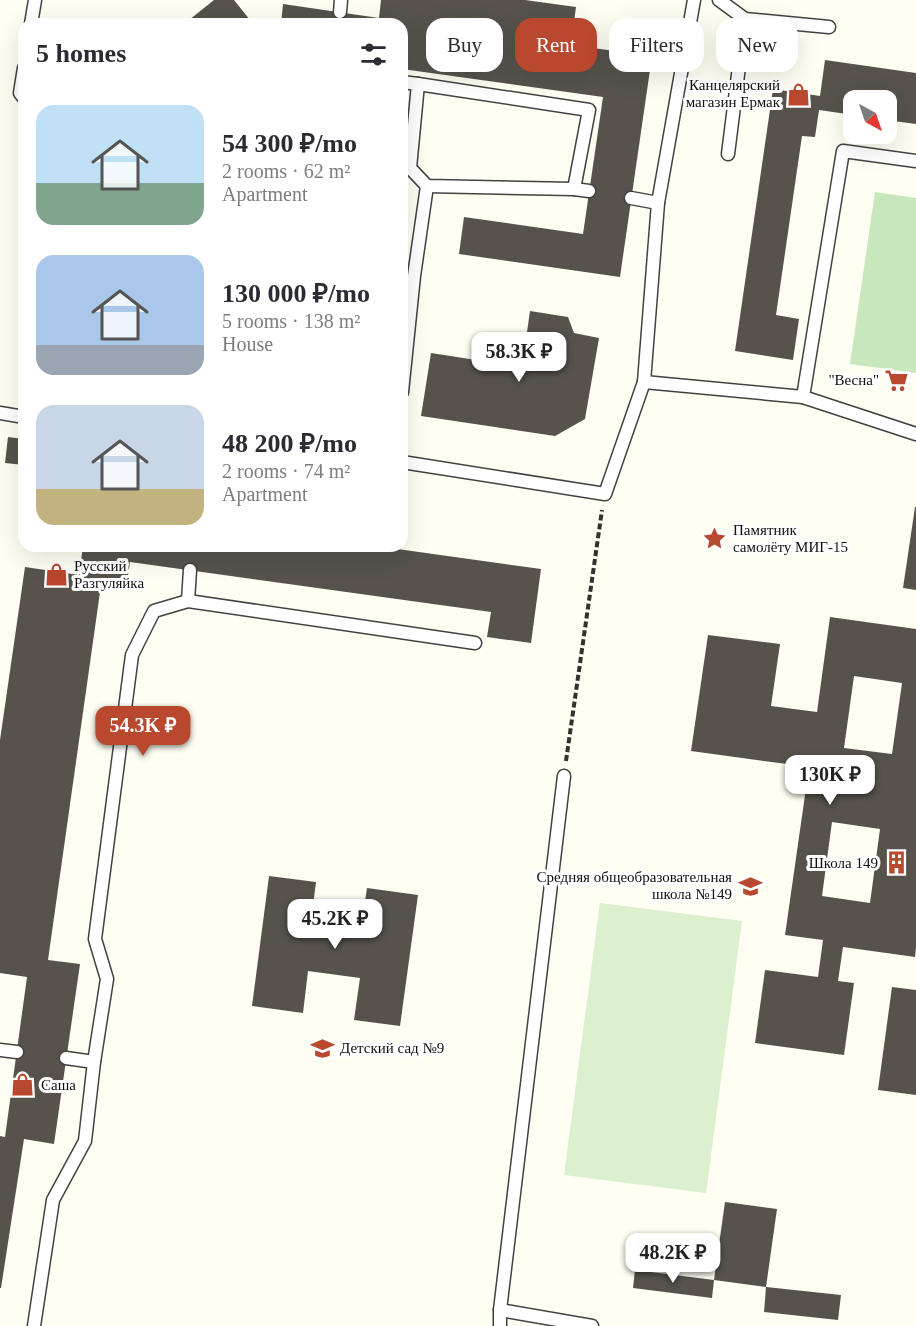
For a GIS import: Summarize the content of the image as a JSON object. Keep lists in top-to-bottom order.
{
  "places": {
    "shop": ["Канцелярский магазин Ермак", "Русский Разгуляйка", "Саша"],
    "supermarket": ["\"Весна\""],
    "place": ["Памятник самолёту МИГ-15"],
    "building": ["Школа 149"],
    "school or university": ["Средняя общеобразовательная школа №149", "Детский сад №9"]
  },
  "north": "bottom right",
  "page": {
    "chip": [
      "Buy",
      "Rent",
      "Filters",
      "New"
    ],
    "heading": "5 homes",
    "list": [
      {
        "name": "54 300 ₽/mo",
        "note": "2 rooms · 62 m² · Apartment"
      },
      {
        "name": "130 000 ₽/mo",
        "note": "5 rooms · 138 m² · House"
      },
      {
        "name": "48 200 ₽/mo",
        "note": "2 rooms · 74 m² · Apartment"
      }
    ],
    "price": [
      "58.3K ₽",
      "54.3K ₽",
      "130K ₽",
      "45.2K ₽",
      "48.2K ₽"
    ]
  }
}
